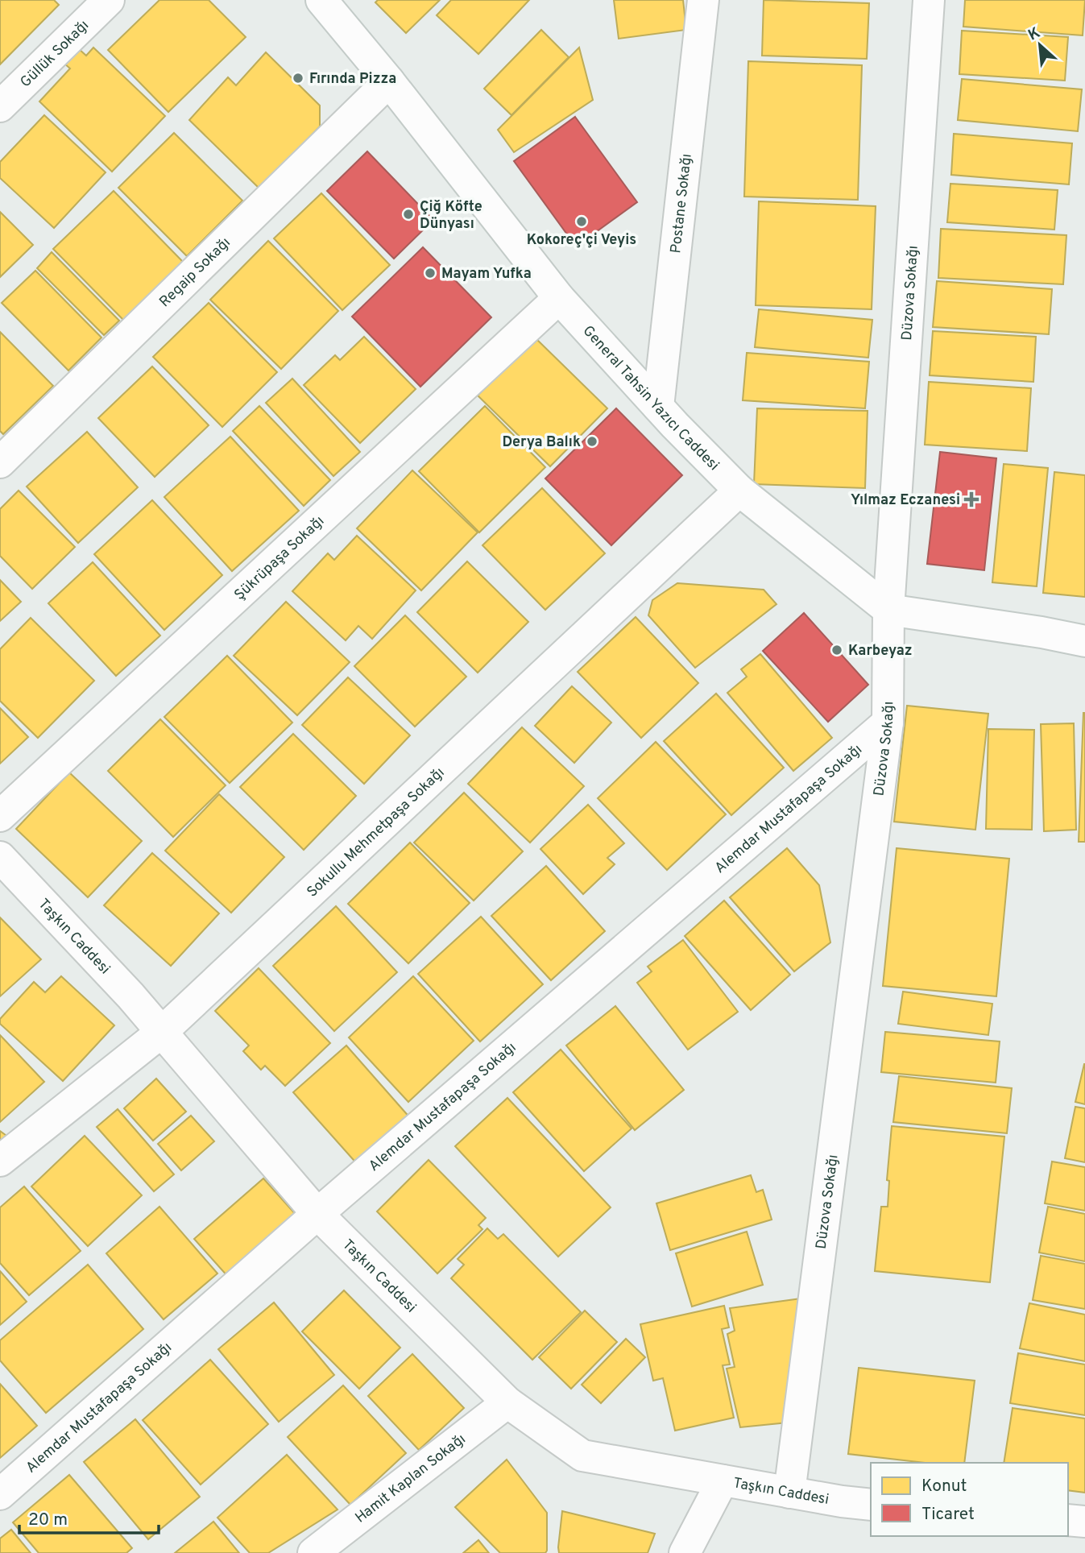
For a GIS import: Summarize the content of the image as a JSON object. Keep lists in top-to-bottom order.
{
  "streets": {
    "street": [
      "Güllük Sokağı",
      "Postane Sokağı",
      "Regaip Sokağı",
      "Düzova Sokağı",
      "General Tahsin Yazıcı Caddesi",
      "Şükrüpaşa Sokağı",
      "Alemdar Mustafapaşa Sokağı",
      "Sokullu Mehmetpaşa Sokağı",
      "Taşkın Caddesi",
      "Hamit Kaplan Sokağı"
    ]
  },
  "crossings": [
    ["Postane Sokağı", "General Tahsin Yazıcı Caddesi"],
    ["Regaip Sokağı", "General Tahsin Yazıcı Caddesi"],
    ["Düzova Sokağı", "General Tahsin Yazıcı Caddesi"],
    ["Düzova Sokağı", "Alemdar Mustafapaşa Sokağı"],
    ["Düzova Sokağı", "Taşkın Caddesi"],
    ["General Tahsin Yazıcı Caddesi", "Şükrüpaşa Sokağı"],
    ["General Tahsin Yazıcı Caddesi", "Sokullu Mehmetpaşa Sokağı"],
    ["Alemdar Mustafapaşa Sokağı", "Taşkın Caddesi"],
    ["Sokullu Mehmetpaşa Sokağı", "Taşkın Caddesi"],
    ["Taşkın Caddesi", "Hamit Kaplan Sokağı"]
  ],
  "places": {
    "other": [
      "Fırında Pizza",
      "Çiğ Köfte Dünyası",
      "Kokoreç'çi Veyis",
      "Mayam Yufka",
      "Derya Balık",
      "Karbeyaz"
    ],
    "health": ["Yılmaz Eczanesi"]
  },
  "legend": ["Konut", "Ticaret"],
  "scale_bar": "20 m",
  "north": "top left"
}
